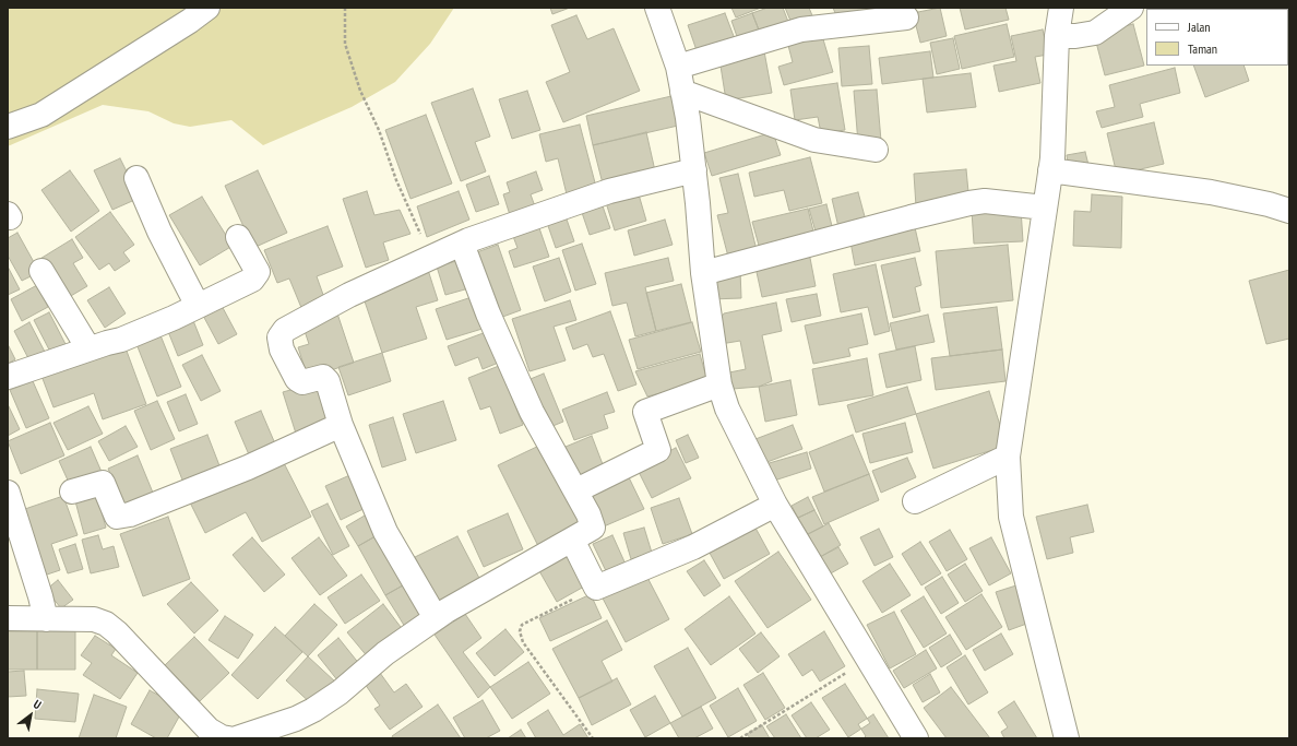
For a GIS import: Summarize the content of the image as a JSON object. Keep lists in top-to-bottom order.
{
  "legend": ["Jalan", "Taman"],
  "north": "top right"
}
